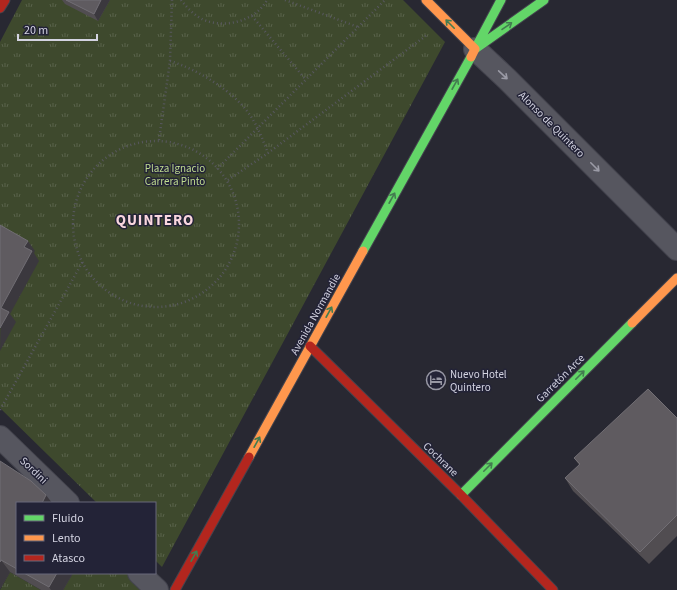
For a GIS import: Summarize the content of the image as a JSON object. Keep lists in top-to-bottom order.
{
  "streets": {
    "street": [
      "Alonso de Quintero",
      "Avenida Normandie",
      "Garretón Arce",
      "Cochrane",
      "Sordini"
    ]
  },
  "crossings": [
    ["Alonso de Quintero", "Avenida Normandie"],
    ["Avenida Normandie", "Cochrane"],
    ["Garretón Arce", "Cochrane"]
  ],
  "one_way": ["Avenida Normandie", "Garretón Arce"],
  "districts": ["QUINTERO"],
  "parks": ["Plaza Ignacio Carrera Pinto"],
  "places": {
    "hotel": ["Nuevo Hotel Quintero"]
  },
  "legend": ["Fluido", "Lento", "Atasco"],
  "scale_bar": "20 m"
}
